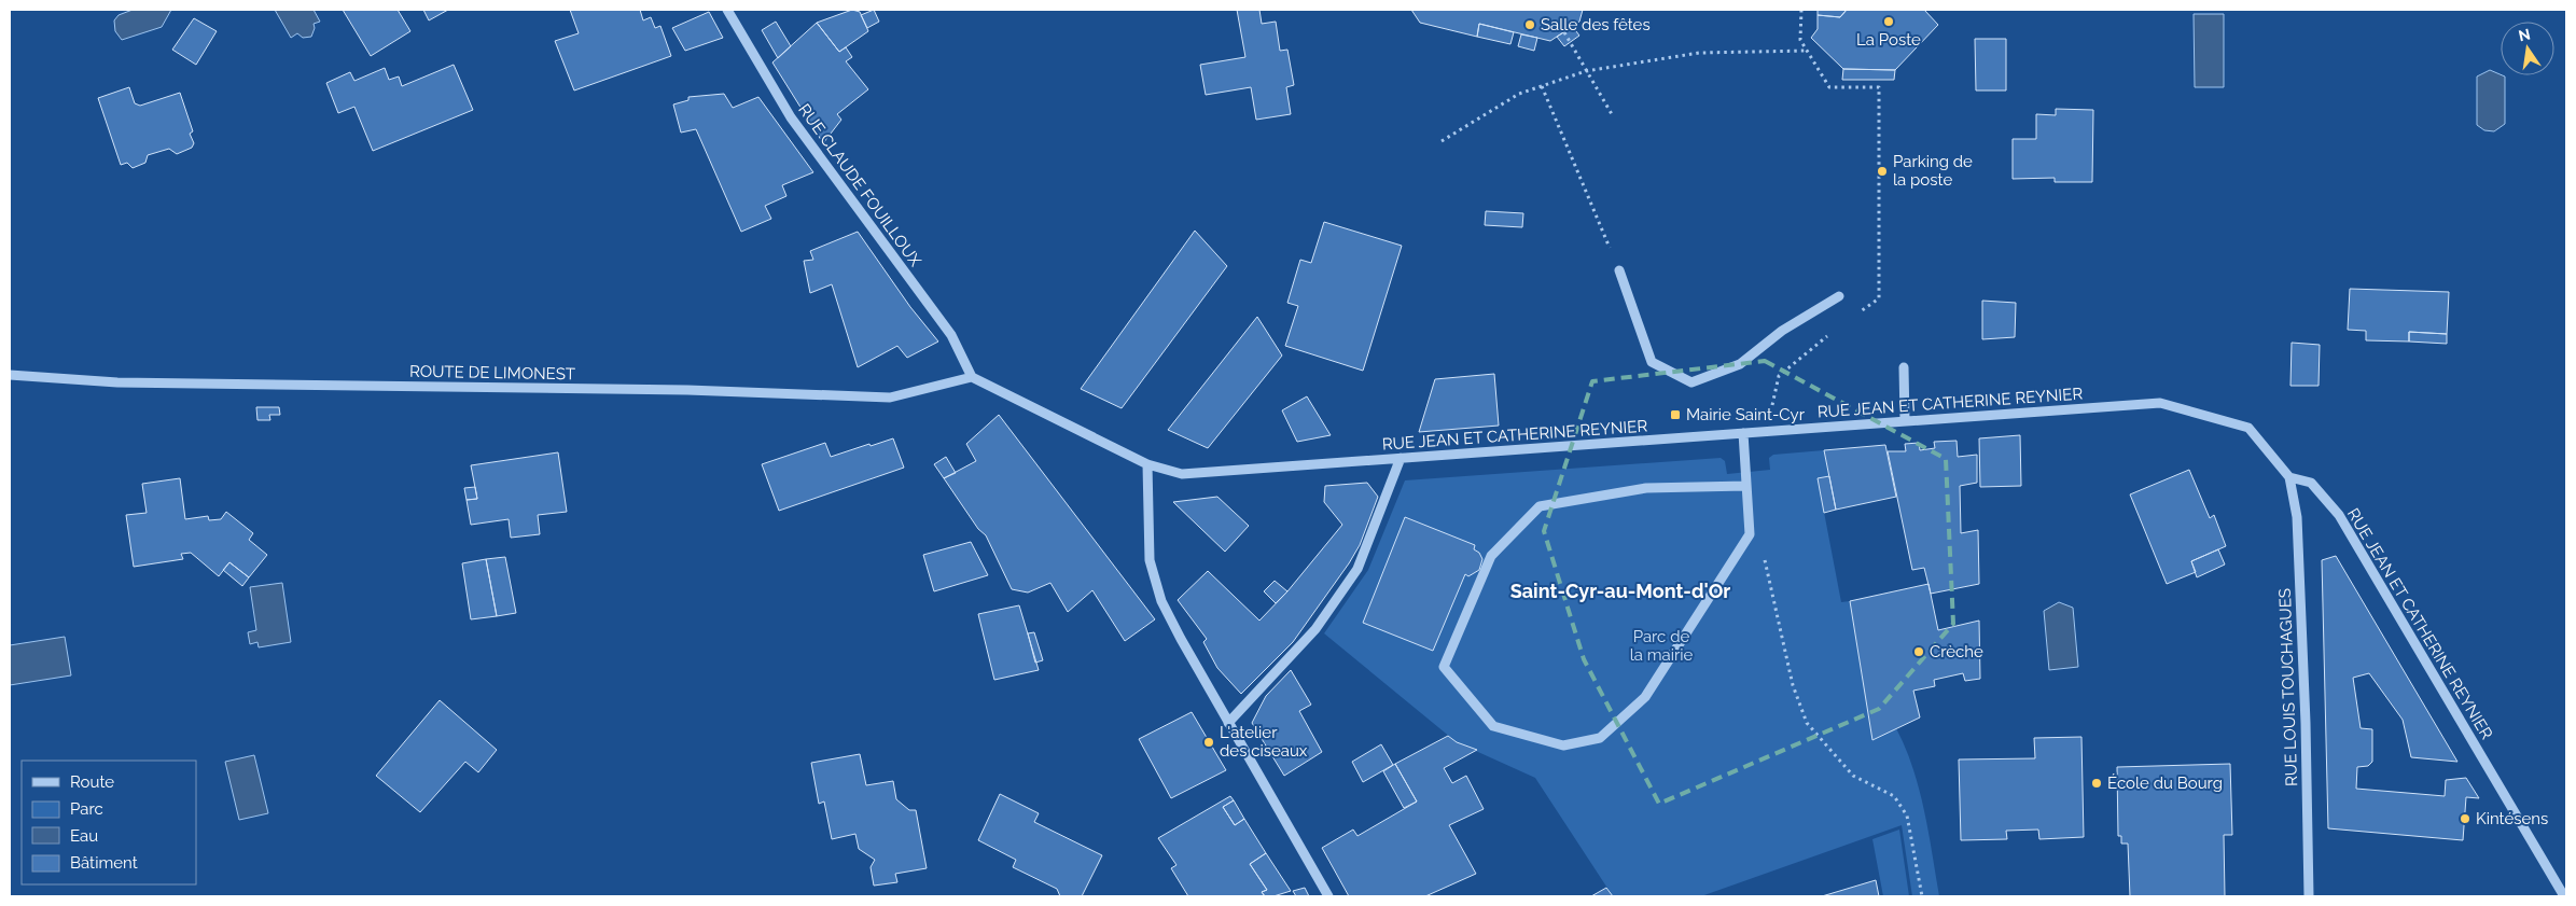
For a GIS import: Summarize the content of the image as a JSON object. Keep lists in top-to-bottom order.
{
  "streets": {
    "street": [
      "RUE CLAUDE FOUILLOUX",
      "ROUTE DE LIMONEST",
      "RUE JEAN ET CATHERINE REYNIER",
      "RUE LOUIS TOUCHAGUES"
    ]
  },
  "crossings": [
    ["RUE CLAUDE FOUILLOUX", "ROUTE DE LIMONEST"],
    ["RUE CLAUDE FOUILLOUX", "RUE JEAN ET CATHERINE REYNIER"],
    ["ROUTE DE LIMONEST", "RUE JEAN ET CATHERINE REYNIER"],
    ["RUE JEAN ET CATHERINE REYNIER", "RUE LOUIS TOUCHAGUES"]
  ],
  "districts": ["Saint-Cyr-au-Mont-d'Or"],
  "parks": ["Parc de la mairie"],
  "places": {
    "other": [
      "La Poste",
      "Salle des fêtes",
      "Parking de la poste",
      "Crèche",
      "L'atelier des ciseaux",
      "École du Bourg",
      "Kintésens"
    ],
    "transit": ["Mairie Saint-Cyr"]
  },
  "legend": [
    "Route",
    "Parc",
    "Eau",
    "Bâtiment"
  ],
  "north": "top"
}
